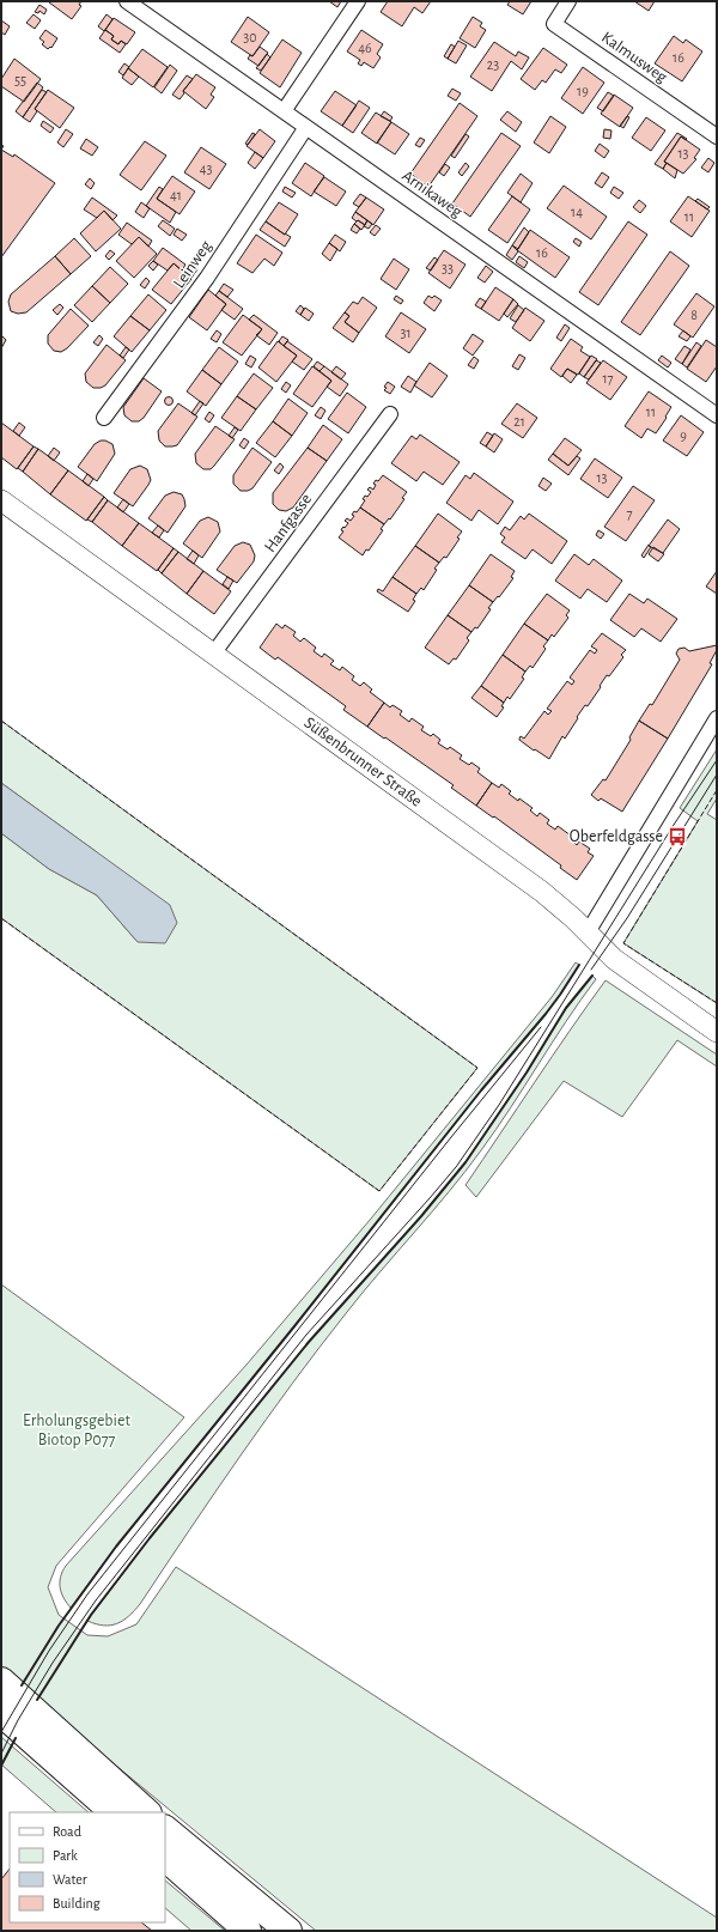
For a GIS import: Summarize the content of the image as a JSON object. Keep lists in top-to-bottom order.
{
  "streets": {
    "street": [
      "Kalmusweg",
      "Arnikaweg",
      "Leinweg",
      "Hanfgasse",
      "Süßenbrunner Straße"
    ]
  },
  "crossings": [
    ["Arnikaweg", "Leinweg"],
    ["Hanfgasse", "Süßenbrunner Straße"]
  ],
  "parks": ["Erholungsgebiet Biotop P077"],
  "places": {
    "bus stop": ["Oberfeldgasse"]
  },
  "house_numbers": [
    "30",
    "46",
    "16",
    "23",
    "55",
    "19",
    "13",
    "43",
    "41",
    "14",
    "11",
    "16",
    "33",
    "8",
    "31",
    "17",
    "11",
    "21",
    "9",
    "13",
    "7"
  ],
  "legend": [
    "Road",
    "Park",
    "Water",
    "Building"
  ]
}
